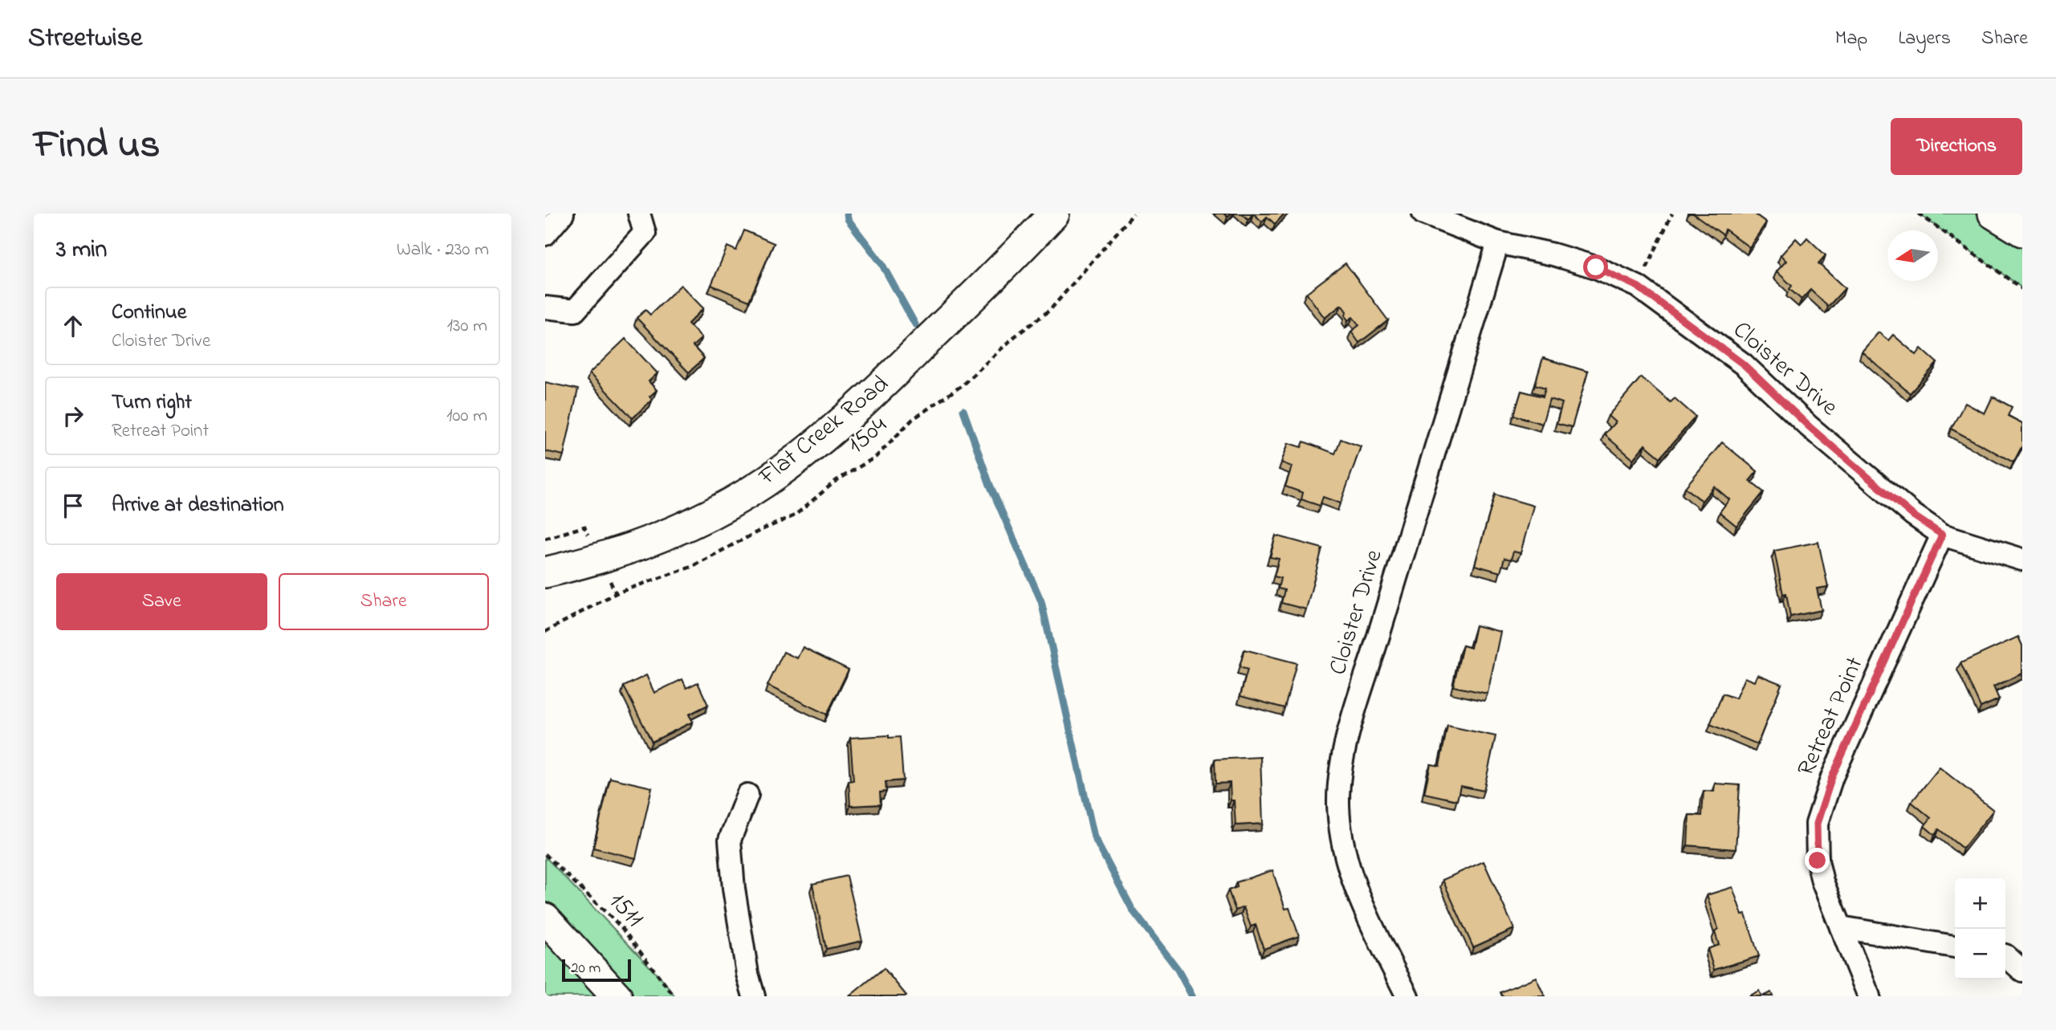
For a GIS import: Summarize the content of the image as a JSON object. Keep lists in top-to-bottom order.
{
  "streets": {
    "street": ["Cloister Drive", "Flat Creek Road", "Retreat Point"],
    "path": ["1504", "1511"]
  },
  "crossings": [
    ["Cloister Drive", "Retreat Point"]
  ],
  "scale_bar": "20 m",
  "north": "left",
  "page": {
    "header": "Streetwise",
    "nav": ["Map", "Layers", "Share"],
    "title": "Find us",
    "buttons": [
      "Directions",
      ["Save", "Share"]
    ],
    "heading": ["3 min", "Walk · 230 m"],
    "list": [
      ["Continue", "Cloister Drive", "130 m"],
      ["Turn right", "Retreat Point", "100 m"],
      "Arrive at destination"
    ],
    "map_buttons": ["+", "−"],
    "scale": "20 m"
  }
}
